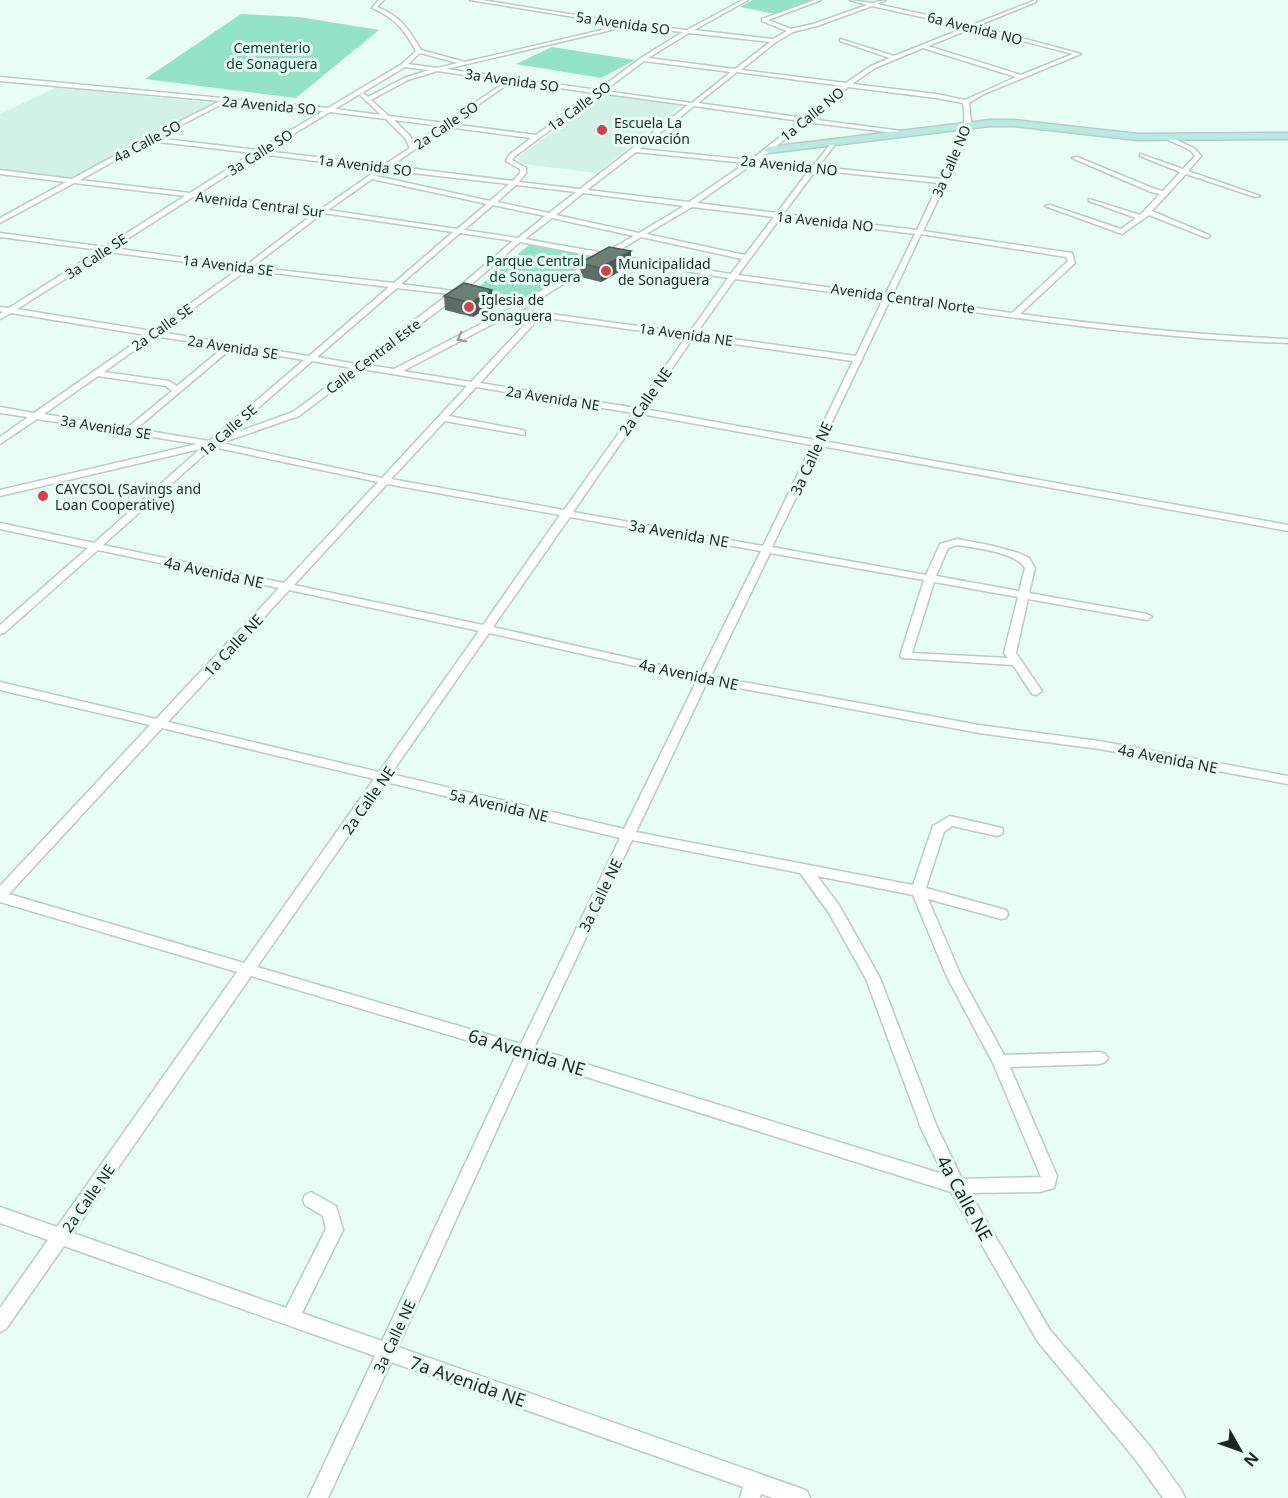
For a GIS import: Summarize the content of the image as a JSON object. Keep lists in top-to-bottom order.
{
  "streets": {
    "street": [
      "5a Avenida SO",
      "6a Avenida NO",
      "3a Avenida SO",
      "2a Avenida SO",
      "1a Calle SO",
      "1a Calle NO",
      "2a Calle SO",
      "4a Calle SO",
      "3a Calle SO",
      "3a Calle NO",
      "1a Avenida SO",
      "2a Avenida NO",
      "Avenida Central Sur",
      "1a Avenida NO",
      "3a Calle SE",
      "1a Avenida SE",
      "Avenida Central Norte",
      "2a Calle SE",
      "1a Avenida NE",
      "2a Avenida SE",
      "Calle Central Este",
      "2a Avenida NE",
      "2a Calle NE",
      "3a Avenida SE",
      "1a Calle SE",
      "3a Calle NE",
      "3a Avenida NE",
      "4a Avenida NE",
      "1a Calle NE",
      "5a Avenida NE",
      "6a Avenida NE",
      "4a Calle NE",
      "7a Avenida NE"
    ]
  },
  "crossings": [
    ["5a Avenida SO", "1a Calle SO"],
    ["5a Avenida SO", "Calle Central Este"],
    ["6a Avenida NO", "1a Calle NO"],
    ["6a Avenida NO", "3a Calle NO"],
    ["6a Avenida NO", "Calle Central Este"],
    ["3a Avenida SO", "1a Calle SO"],
    ["3a Avenida SO", "1a Calle NO"],
    ["3a Avenida SO", "2a Calle SO"],
    ["3a Avenida SO", "3a Calle SO"],
    ["3a Avenida SO", "Calle Central Este"],
    ["2a Avenida SO", "1a Calle SO"],
    ["2a Avenida SO", "2a Calle SO"],
    ["2a Avenida SO", "4a Calle SO"],
    ["2a Avenida SO", "3a Calle SO"],
    ["1a Calle SO", "1a Avenida SO"],
    ["1a Calle NO", "2a Avenida NO"],
    ["1a Calle NO", "1a Avenida NO"],
    ["1a Calle NO", "Avenida Central Norte"],
    ["2a Calle SO", "1a Avenida SO"],
    ["2a Calle SO", "Avenida Central Sur"],
    ["2a Calle SO", "2a Calle SE"],
    ["4a Calle SO", "1a Avenida SO"],
    ["4a Calle SO", "Avenida Central Sur"],
    ["3a Calle SO", "1a Avenida SO"],
    ["3a Calle SO", "Avenida Central Sur"],
    ["3a Calle SO", "3a Calle SE"],
    ["3a Calle NO", "2a Avenida NO"],
    ["3a Calle NO", "1a Avenida NO"],
    ["3a Calle NO", "Avenida Central Norte"],
    ["3a Calle NO", "3a Calle NE"],
    ["1a Avenida SO", "1a Avenida NO"],
    ["1a Avenida SO", "Calle Central Este"],
    ["2a Avenida NO", "Calle Central Este"],
    ["2a Avenida NO", "2a Calle NE"],
    ["Avenida Central Sur", "3a Calle SE"],
    ["Avenida Central Sur", "Avenida Central Norte"],
    ["Avenida Central Sur", "2a Calle SE"],
    ["Avenida Central Sur", "Calle Central Este"],
    ["Avenida Central Sur", "1a Calle SE"],
    ["1a Avenida NO", "Avenida Central Norte"],
    ["1a Avenida NO", "Calle Central Este"],
    ["1a Avenida NO", "2a Calle NE"],
    ["3a Calle SE", "1a Avenida SE"],
    ["3a Calle SE", "2a Avenida SE"],
    ["1a Avenida SE", "2a Calle SE"],
    ["1a Avenida SE", "Calle Central Este"],
    ["1a Avenida SE", "1a Calle SE"],
    ["Avenida Central Norte", "Calle Central Este"],
    ["Avenida Central Norte", "2a Calle NE"],
    ["Avenida Central Norte", "3a Calle NE"],
    ["2a Calle SE", "2a Avenida SE"],
    ["2a Calle SE", "3a Avenida SE"],
    ["1a Avenida NE", "2a Calle NE"],
    ["1a Avenida NE", "3a Calle NE"],
    ["1a Avenida NE", "1a Calle NE"],
    ["2a Avenida SE", "Calle Central Este"],
    ["2a Avenida SE", "2a Avenida NE"],
    ["2a Avenida SE", "1a Calle SE"],
    ["Calle Central Este", "2a Avenida NE"],
    ["Calle Central Este", "3a Avenida SE"],
    ["Calle Central Este", "1a Calle SE"],
    ["Calle Central Este", "3a Avenida NE"],
    ["2a Avenida NE", "2a Calle NE"],
    ["2a Avenida NE", "3a Calle NE"],
    ["2a Avenida NE", "1a Calle NE"],
    ["2a Calle NE", "3a Avenida NE"],
    ["2a Calle NE", "4a Avenida NE"],
    ["2a Calle NE", "5a Avenida NE"],
    ["2a Calle NE", "6a Avenida NE"],
    ["2a Calle NE", "7a Avenida NE"],
    ["3a Avenida SE", "1a Calle SE"],
    ["3a Avenida SE", "3a Avenida NE"],
    ["1a Calle SE", "3a Avenida NE"],
    ["1a Calle SE", "4a Avenida NE"],
    ["3a Calle NE", "3a Avenida NE"],
    ["3a Calle NE", "4a Avenida NE"],
    ["3a Calle NE", "5a Avenida NE"],
    ["3a Calle NE", "6a Avenida NE"],
    ["3a Calle NE", "7a Avenida NE"],
    ["3a Avenida NE", "1a Calle NE"],
    ["4a Avenida NE", "1a Calle NE"],
    ["1a Calle NE", "5a Avenida NE"],
    ["1a Calle NE", "6a Avenida NE"],
    ["5a Avenida NE", "4a Calle NE"],
    ["6a Avenida NE", "4a Calle NE"]
  ],
  "parks": ["Cementerio de Sonaguera", "Parque Central de Sonaguera"],
  "places": [
    "Escuela La Renovación",
    "Municipalidad de Sonaguera",
    "Iglesia de Sonaguera",
    "CAYCSOL (Savings and Loan Cooperative)"
  ],
  "north": "bottom right"
}
